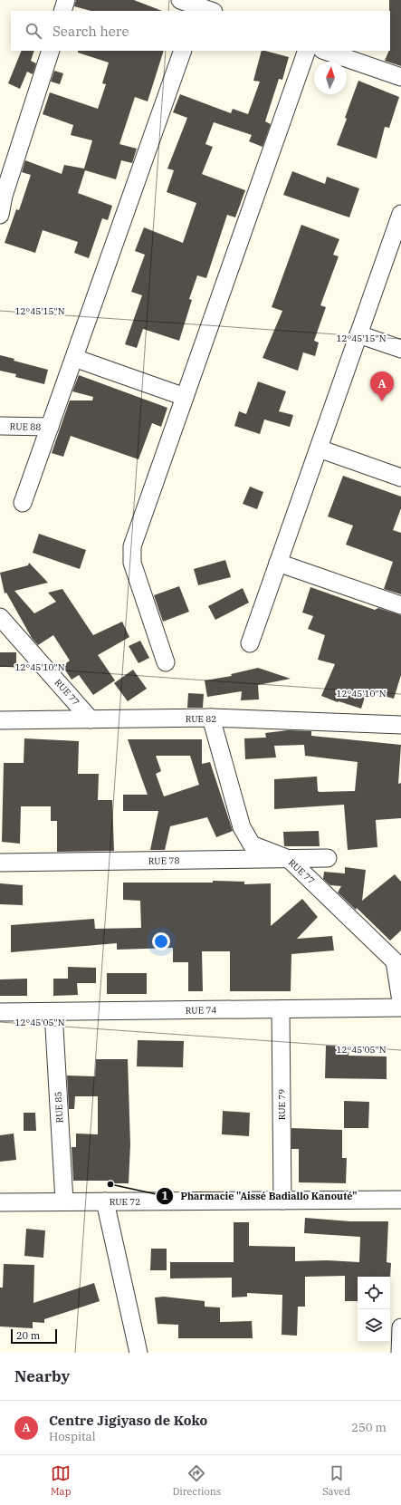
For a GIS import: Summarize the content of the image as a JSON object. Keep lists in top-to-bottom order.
{
  "streets": {
    "street": [
      "RUE 88",
      "RUE 77",
      "RUE 82",
      "RUE 78",
      "RUE 74",
      "RUE 79",
      "RUE 85",
      "RUE 72"
    ]
  },
  "crossings": [
    ["RUE 77", "RUE 82"],
    ["RUE 77", "RUE 78"],
    ["RUE 74", "RUE 79"],
    ["RUE 74", "RUE 85"],
    ["RUE 79", "RUE 72"],
    ["RUE 85", "RUE 72"]
  ],
  "places": ["Pharmacie \"Aissé Badiallo Kanouté\""],
  "scale_bar": "20 m",
  "north": "top",
  "page": {
    "search": "Search here",
    "pins": "A",
    "scale": "20 m",
    "heading": "Nearby",
    "list": [
      {
        "mark": "A",
        "name": "Centre Jigiyaso de Koko",
        "note": "Hospital",
        "value": "250 m"
      }
    ],
    "nav": ["Map", "Directions", "Saved"]
  },
  "coordinates": ["12°45'15\"N", "12°45'10\"N", "12°45'05\"N"]
}
